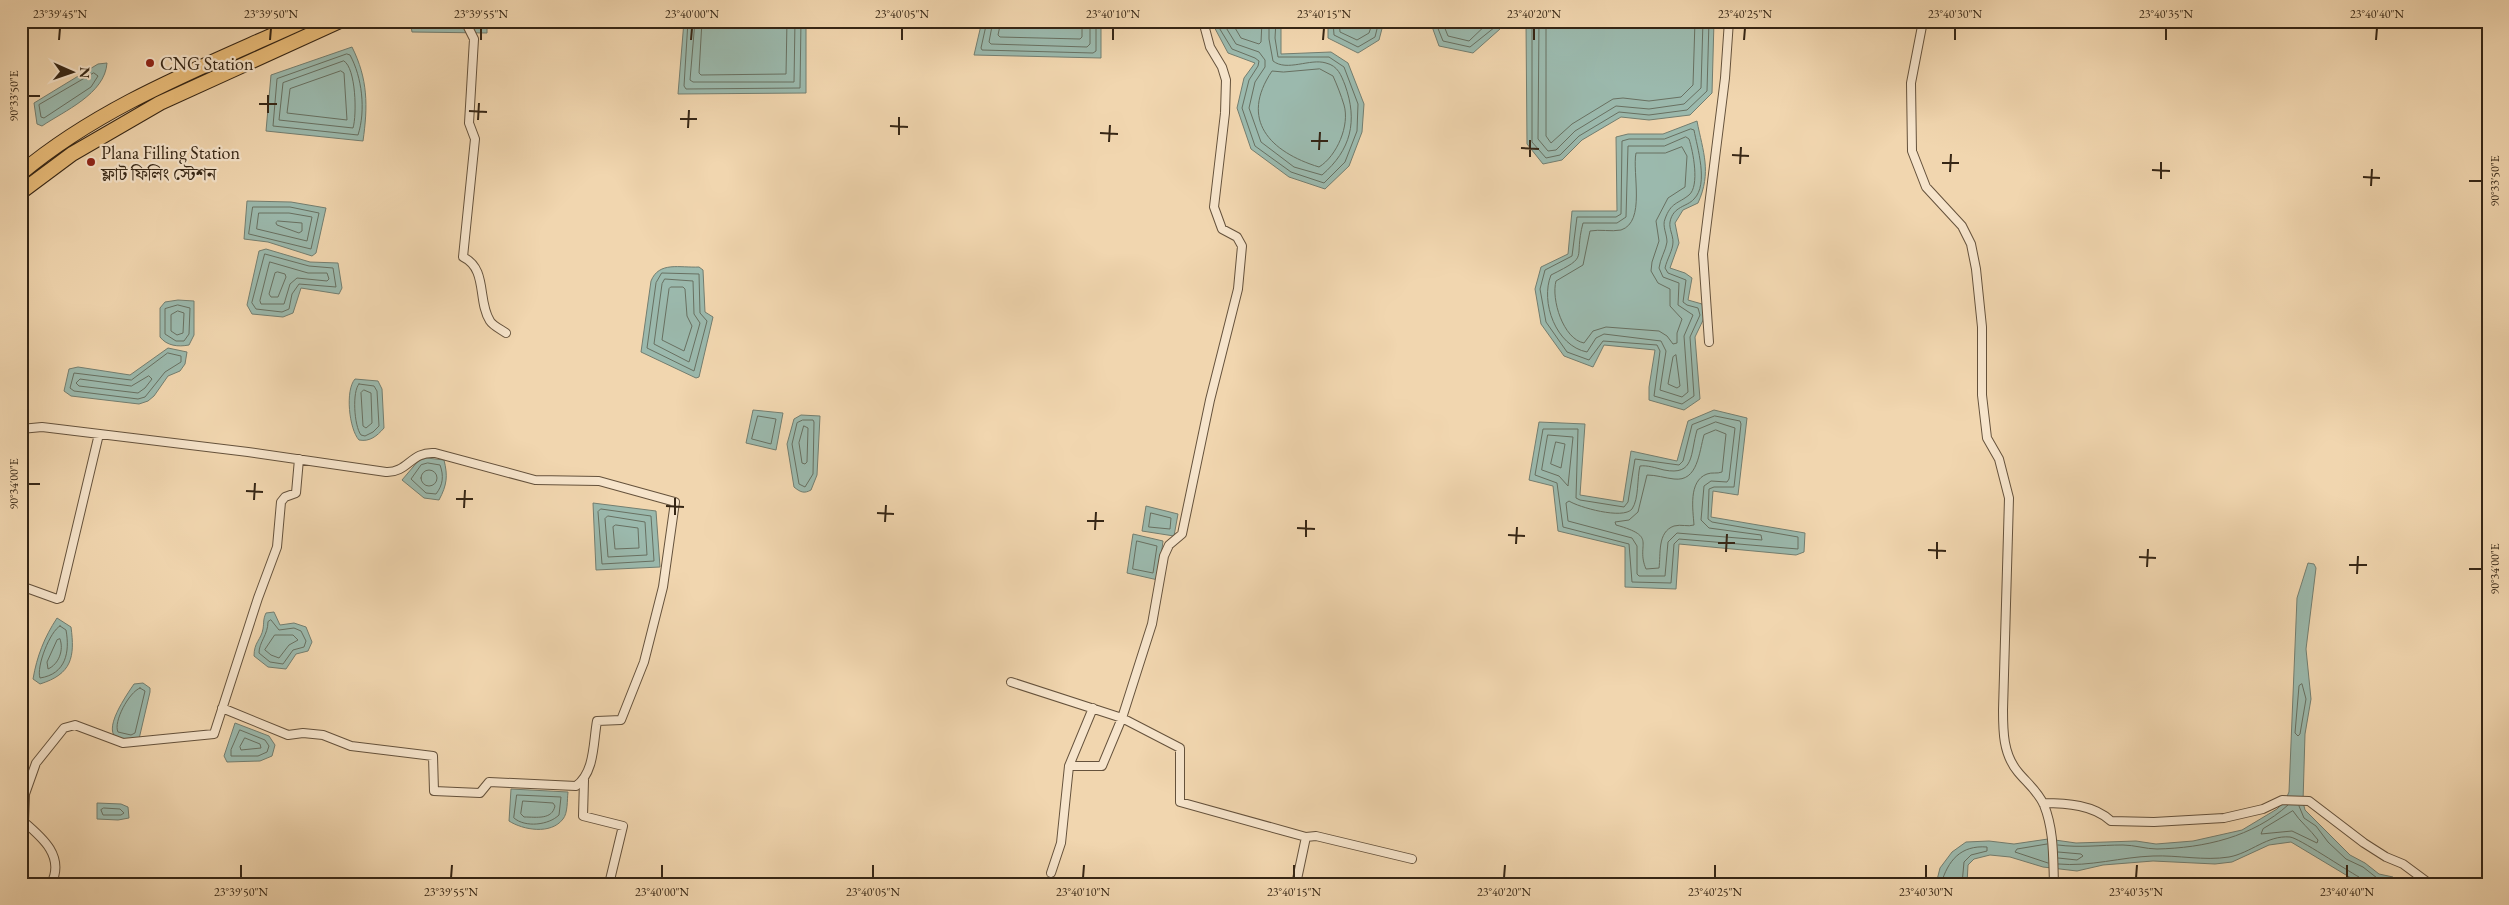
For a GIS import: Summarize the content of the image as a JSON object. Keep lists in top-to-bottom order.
{
  "places": ["CNG Station", "Plana Filling Station ফ্লাট ফিলিং স্টেশন"],
  "north": "right",
  "coordinates": [
    "23°39'45\"N",
    "23°39'50\"N",
    "23°39'55\"N",
    "23°40'00\"N",
    "23°40'05\"N",
    "23°40'10\"N",
    "23°40'15\"N",
    "23°40'20\"N",
    "23°40'25\"N",
    "23°40'30\"N",
    "23°40'35\"N",
    "23°40'40\"N",
    "90°33'50\"E",
    "90°34'00\"E"
  ]
}
